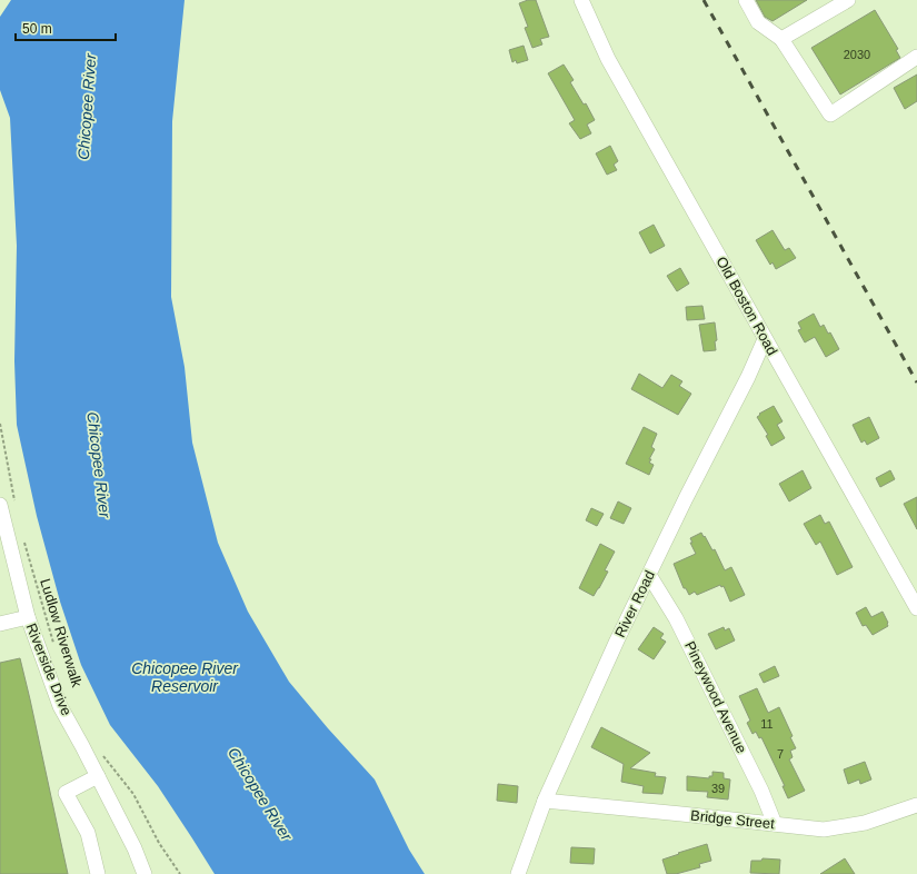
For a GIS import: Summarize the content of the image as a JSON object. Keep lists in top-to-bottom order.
{
  "streets": {
    "street": [
      "Old Boston Road",
      "River Road",
      "Riverside Drive",
      "Pineywood Avenue",
      "Bridge Street"
    ],
    "path": ["Ludlow Riverwalk"]
  },
  "crossings": [
    ["Old Boston Road", "River Road"],
    ["River Road", "Pineywood Avenue"],
    ["River Road", "Bridge Street"],
    ["Pineywood Avenue", "Bridge Street"]
  ],
  "water": ["Chicopee River", "Chicopee River Reservoir"],
  "house_numbers": [
    "2030",
    "11",
    "7",
    "39"
  ],
  "scale_bar": "50 m"
}
